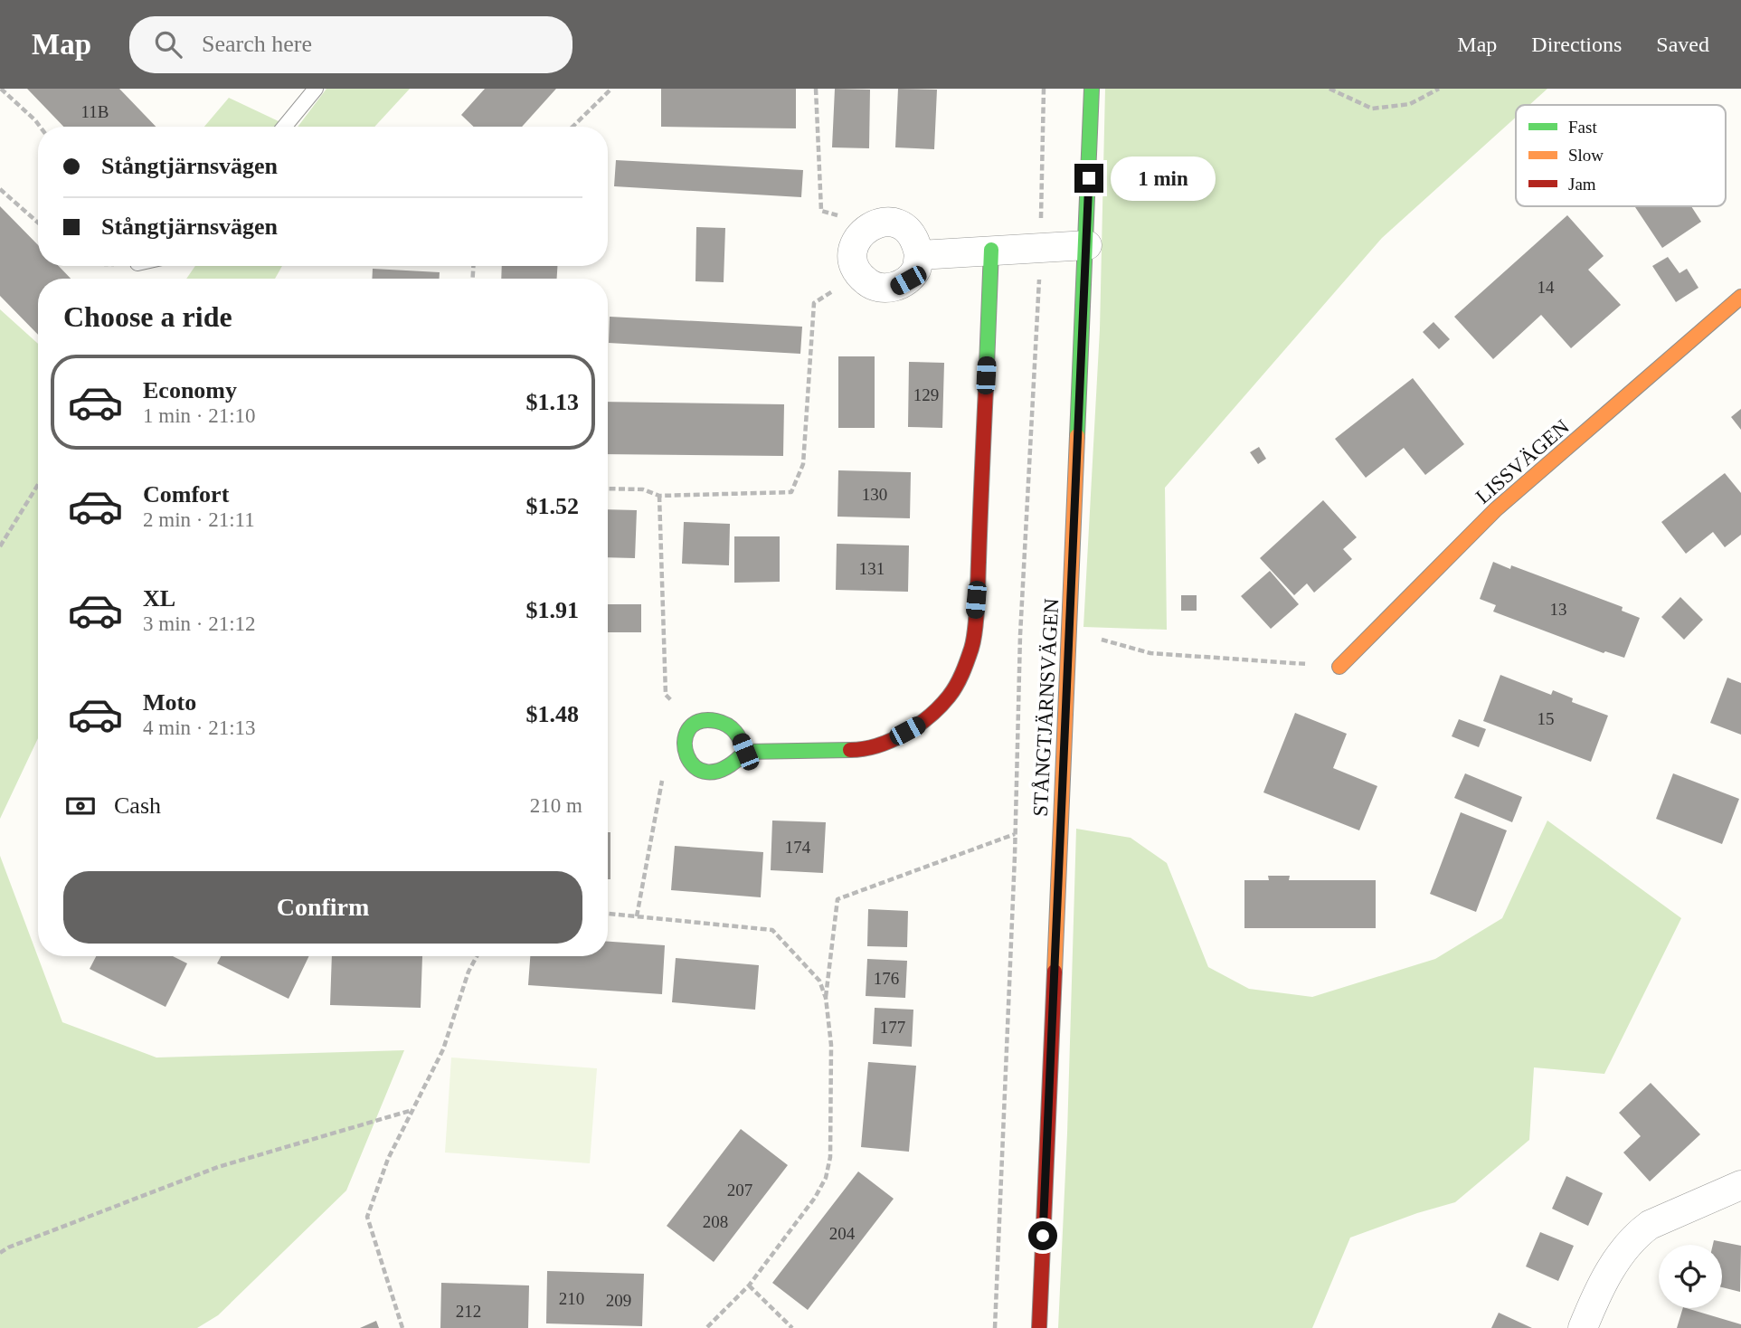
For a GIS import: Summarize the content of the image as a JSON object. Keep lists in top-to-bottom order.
{
  "streets": {
    "street": ["LISSVÄGEN", "STÅNGTJÄRNSVÄGEN"]
  },
  "house_numbers": [
    "11B",
    "14",
    "129",
    "130",
    "131",
    "13",
    "15",
    "174",
    "176",
    "177",
    "207",
    "208",
    "204",
    "210",
    "209",
    "212"
  ],
  "legend": ["Fast", "Slow", "Jam"],
  "page": {
    "header": "Map",
    "search": "Search here",
    "nav": ["Map", "Directions", "Saved"],
    "banner": ["Stångtjärnsvägen", "Stångtjärnsvägen"],
    "bubble": "1 min",
    "heading": "Choose a ride",
    "list": [
      {
        "name": "Economy",
        "note": "1 min · 21:10",
        "value": "$1.13"
      },
      {
        "name": "Comfort",
        "note": "2 min · 21:11",
        "value": "$1.52"
      },
      {
        "name": "XL",
        "note": "3 min · 21:12",
        "value": "$1.91"
      },
      {
        "name": "Moto",
        "note": "4 min · 21:13",
        "value": "$1.48"
      }
    ],
    "pay": ["Cash", "210 m"],
    "buttons": "Confirm"
  }
}
